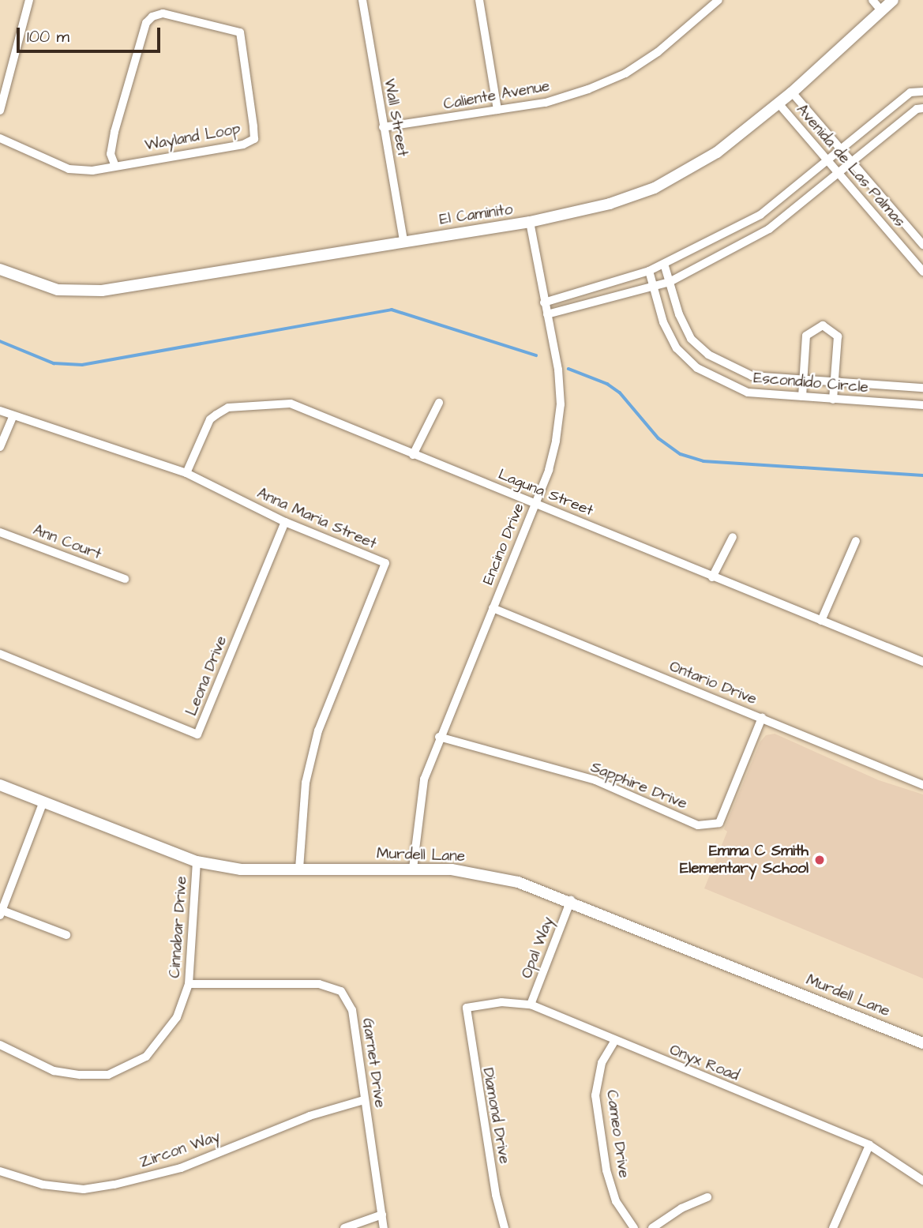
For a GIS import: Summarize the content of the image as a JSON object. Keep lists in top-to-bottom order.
{
  "streets": {
    "street": [
      "Caliente Avenue",
      "Wall Street",
      "Wayland Loop",
      "Avenida de Las Palmas",
      "El Caminito",
      "Escondido Circle",
      "Laguna Street",
      "Anna Maria Street",
      "Ann Court",
      "Encino Drive",
      "Leona Drive",
      "Ontario Drive",
      "Sapphire Drive",
      "Murdell Lane",
      "Cinnabar Drive",
      "Opal Way",
      "Garnet Drive",
      "Onyx Road",
      "Diamond Drive",
      "Cameo Drive",
      "Zircon Way"
    ]
  },
  "crossings": [
    ["Caliente Avenue", "Wall Street"],
    ["Wall Street", "El Caminito"],
    ["Avenida de Las Palmas", "El Caminito"],
    ["El Caminito", "Encino Drive"],
    ["Laguna Street", "Anna Maria Street"],
    ["Laguna Street", "Encino Drive"],
    ["Anna Maria Street", "Leona Drive"],
    ["Anna Maria Street", "Murdell Lane"],
    ["Encino Drive", "Ontario Drive"],
    ["Encino Drive", "Sapphire Drive"],
    ["Encino Drive", "Murdell Lane"],
    ["Ontario Drive", "Sapphire Drive"],
    ["Murdell Lane", "Cinnabar Drive"],
    ["Murdell Lane", "Opal Way"],
    ["Cinnabar Drive", "Garnet Drive"],
    ["Opal Way", "Onyx Road"],
    ["Garnet Drive", "Zircon Way"],
    ["Onyx Road", "Diamond Drive"],
    ["Onyx Road", "Cameo Drive"]
  ],
  "places": ["Emma C Smith Elementary School"],
  "scale_bar": "100 m"
}
